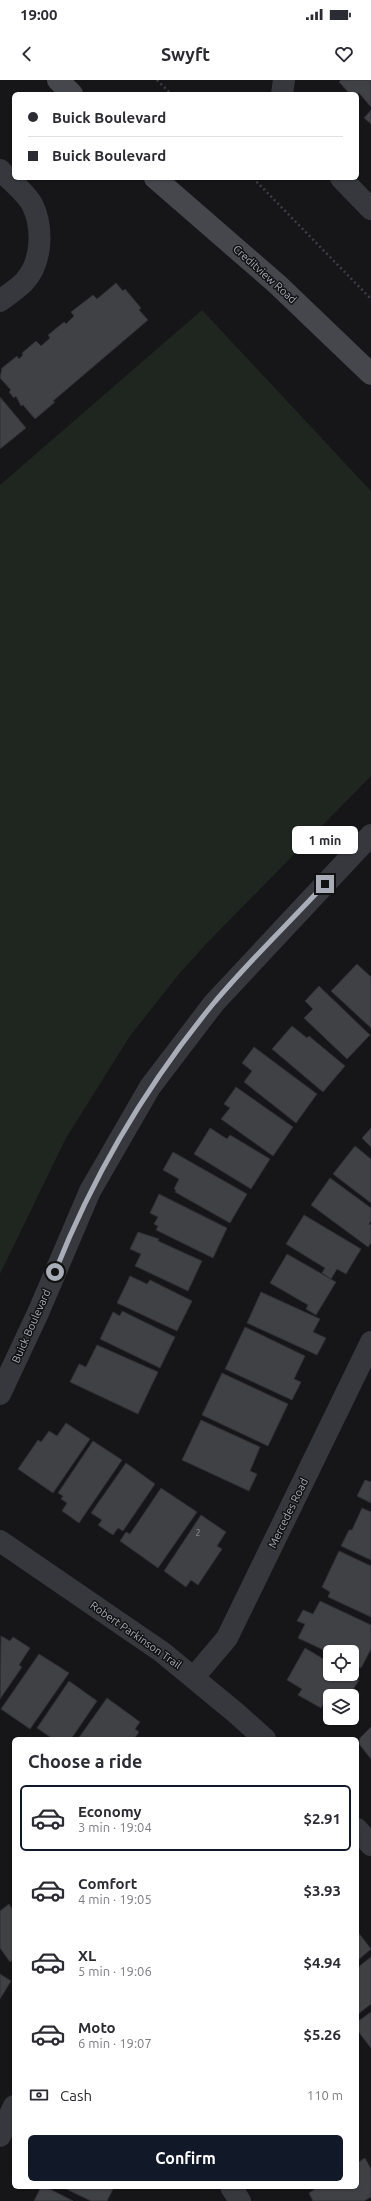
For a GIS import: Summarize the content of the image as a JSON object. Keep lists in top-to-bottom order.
{
  "streets": {
    "main road": ["Creditview Road"],
    "street": ["Buick Boulevard", "Mercedes Road", "Robert Parkinson Trail"]
  },
  "crossings": [
    ["Mercedes Road", "Robert Parkinson Trail"]
  ],
  "house_numbers": ["2"],
  "page": {
    "status": "19:00",
    "header": "Swyft",
    "banner": ["Buick Boulevard", "Buick Boulevard"],
    "bubble": "1 min",
    "heading": "Choose a ride",
    "list": [
      {
        "name": "Economy",
        "note": "3 min · 19:04",
        "value": "$2.91"
      },
      {
        "name": "Comfort",
        "note": "4 min · 19:05",
        "value": "$3.93"
      },
      {
        "name": "XL",
        "note": "5 min · 19:06",
        "value": "$4.94"
      },
      {
        "name": "Moto",
        "note": "6 min · 19:07",
        "value": "$5.26"
      }
    ],
    "pay": ["Cash", "110 m"],
    "buttons": "Confirm"
  }
}
